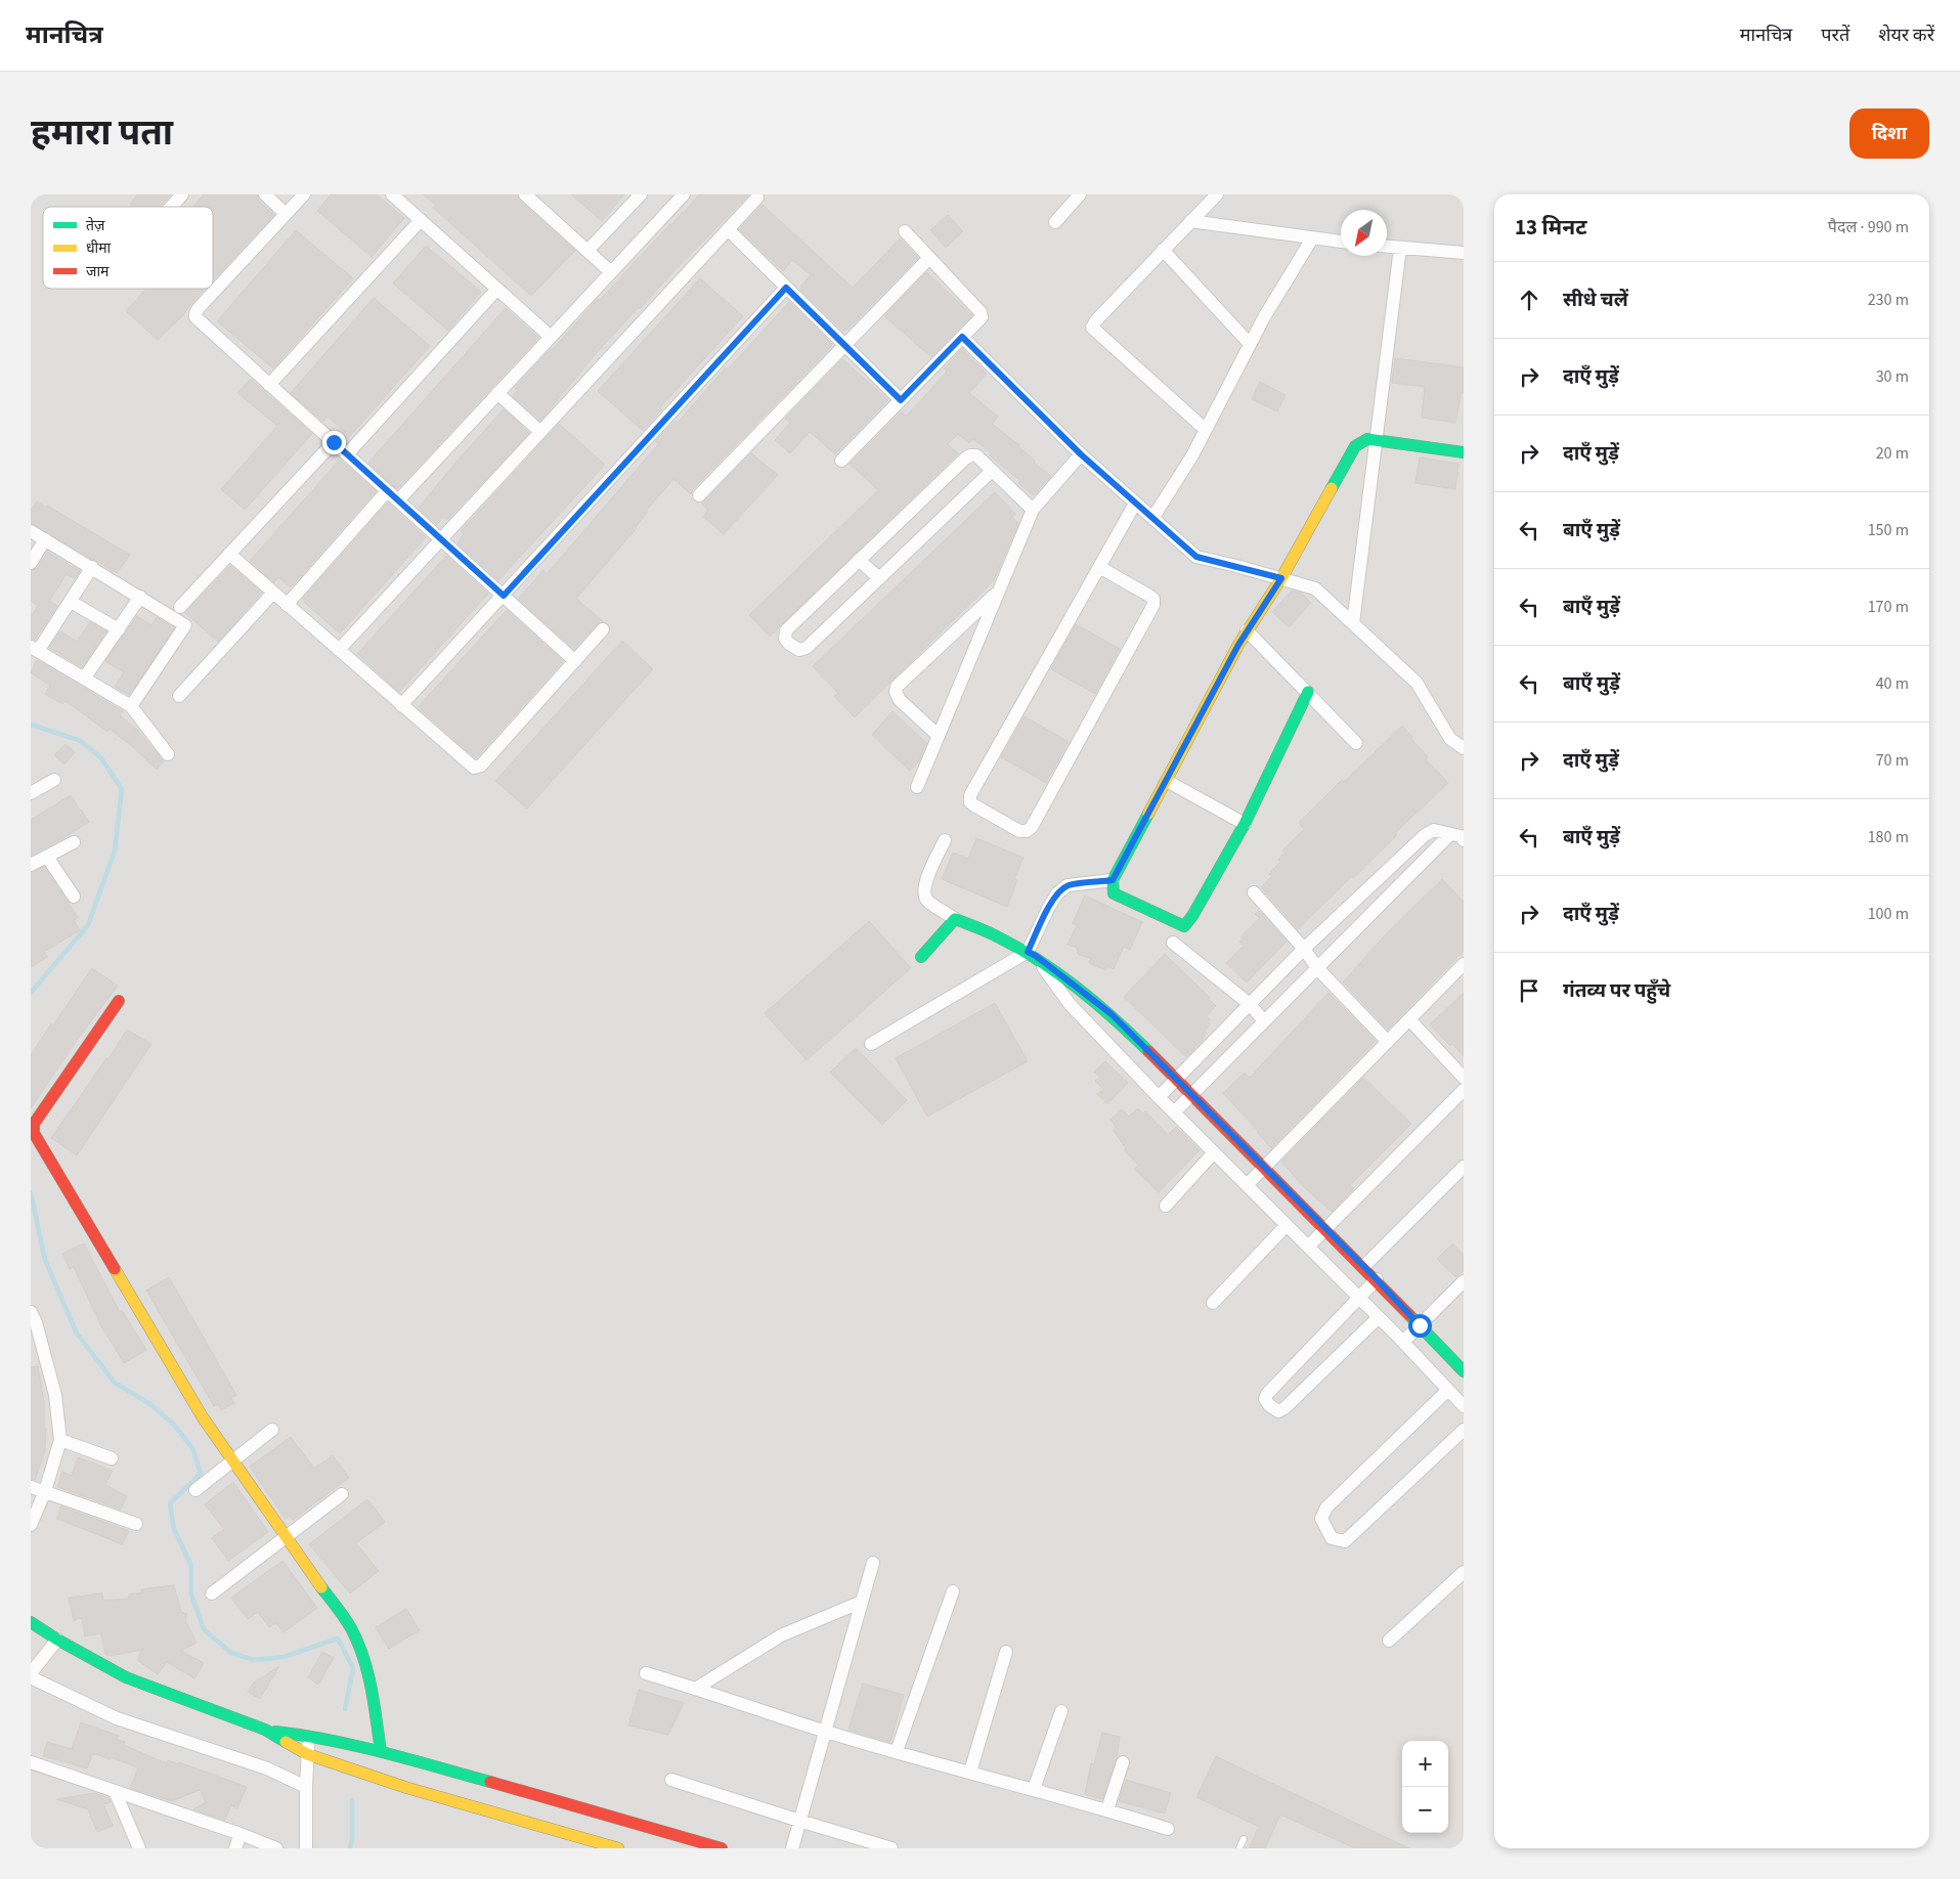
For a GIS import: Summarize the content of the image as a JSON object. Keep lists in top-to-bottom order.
{
  "legend": ["तेज़", "धीमा", "जाम"],
  "north": "bottom left",
  "page": {
    "header": "मानचित्र",
    "nav": ["मानचित्र", "परतें", "शेयर करें"],
    "title": "हमारा पता",
    "buttons": "दिशा",
    "heading": ["13 मिनट", "पैदल · 990 m"],
    "list": [
      ["सीधे चलें", "230 m"],
      ["दाएँ मुड़ें", "30 m"],
      ["दाएँ मुड़ें", "20 m"],
      ["बाएँ मुड़ें", "150 m"],
      ["बाएँ मुड़ें", "170 m"],
      ["बाएँ मुड़ें", "40 m"],
      ["दाएँ मुड़ें", "70 m"],
      ["बाएँ मुड़ें", "180 m"],
      ["दाएँ मुड़ें", "100 m"],
      "गंतव्य पर पहुँचे"
    ],
    "map_buttons": ["+", "−"]
  }
}
